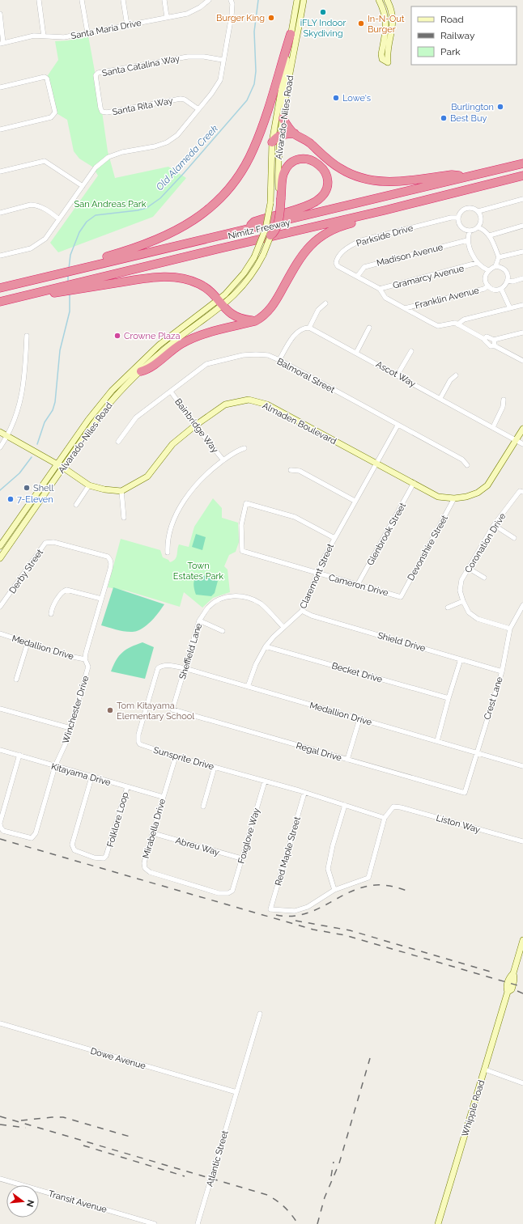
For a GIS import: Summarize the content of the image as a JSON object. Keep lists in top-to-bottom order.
{
  "streets": {
    "highway": ["Nimitz Freeway"],
    "main road": ["Alvarado-Niles Road", "Almaden Boulevard", "Whipple Road"],
    "street": [
      "Santa Maria Drive",
      "Santa Catalina Way",
      "Santa Rita Way",
      "Parkside Drive",
      "Madison Avenue",
      "Gramarcy Avenue",
      "Franklin Avenue",
      "Ascot Way",
      "Balmoral Street",
      "Bainbridge Way",
      "Glenbrook Street",
      "Coronation Drive",
      "Devonshire Street",
      "Derby Street",
      "Claremont Street",
      "Cameron Drive",
      "Shield Drive",
      "Medallion Drive",
      "Sheffield Lane",
      "Becket Drive",
      "Crest Lane",
      "Winchester Drive",
      "Regal Drive",
      "Sunsprite Drive",
      "Kitayama Drive",
      "Folklore Loop",
      "Liston Way",
      "Mirabella Drive",
      "Foxglove Way",
      "Abreu Way",
      "Red Maple Street",
      "Dowe Avenue",
      "Atlantic Street",
      "Transit Avenue"
    ]
  },
  "crossings": [
    ["Santa Catalina Way", "Santa Rita Way"],
    ["Alvarado-Niles Road", "Almaden Boulevard"],
    ["Parkside Drive", "Madison Avenue"],
    ["Parkside Drive", "Gramarcy Avenue"],
    ["Parkside Drive", "Franklin Avenue"],
    ["Ascot Way", "Almaden Boulevard"],
    ["Balmoral Street", "Bainbridge Way"],
    ["Balmoral Street", "Claremont Street"],
    ["Almaden Boulevard", "Bainbridge Way"],
    ["Almaden Boulevard", "Glenbrook Street"],
    ["Almaden Boulevard", "Devonshire Street"],
    ["Almaden Boulevard", "Claremont Street"],
    ["Glenbrook Street", "Cameron Drive"],
    ["Coronation Drive", "Crest Lane"],
    ["Devonshire Street", "Cameron Drive"],
    ["Derby Street", "Winchester Drive"],
    ["Claremont Street", "Cameron Drive"],
    ["Claremont Street", "Shield Drive"],
    ["Claremont Street", "Medallion Drive"],
    ["Claremont Street", "Sheffield Lane"],
    ["Claremont Street", "Becket Drive"],
    ["Shield Drive", "Crest Lane"],
    ["Medallion Drive", "Sheffield Lane"],
    ["Medallion Drive", "Crest Lane"],
    ["Medallion Drive", "Winchester Drive"],
    ["Medallion Drive", "Sunsprite Drive"],
    ["Sheffield Lane", "Regal Drive"],
    ["Crest Lane", "Regal Drive"],
    ["Winchester Drive", "Kitayama Drive"],
    ["Sunsprite Drive", "Liston Way"],
    ["Sunsprite Drive", "Mirabella Drive"],
    ["Sunsprite Drive", "Foxglove Way"],
    ["Sunsprite Drive", "Red Maple Street"],
    ["Kitayama Drive", "Folklore Loop"],
    ["Kitayama Drive", "Mirabella Drive"],
    ["Mirabella Drive", "Foxglove Way"],
    ["Mirabella Drive", "Abreu Way"],
    ["Foxglove Way", "Abreu Way"],
    ["Dowe Avenue", "Atlantic Street"]
  ],
  "water": ["Old Alameda Creek"],
  "parks": ["San Andreas Park", "Town Estates Park"],
  "places": [
    "iFLY Indoor Skydiving",
    "Burger King",
    "In-N-Out Burger",
    "Lowe's",
    "Burlington",
    "Best Buy",
    "Crowne Plaza",
    "Shell",
    "7-Eleven",
    "Tom Kitayama Elementary School"
  ],
  "legend": ["Road", "Railway", "Park"],
  "north": "right"
}
